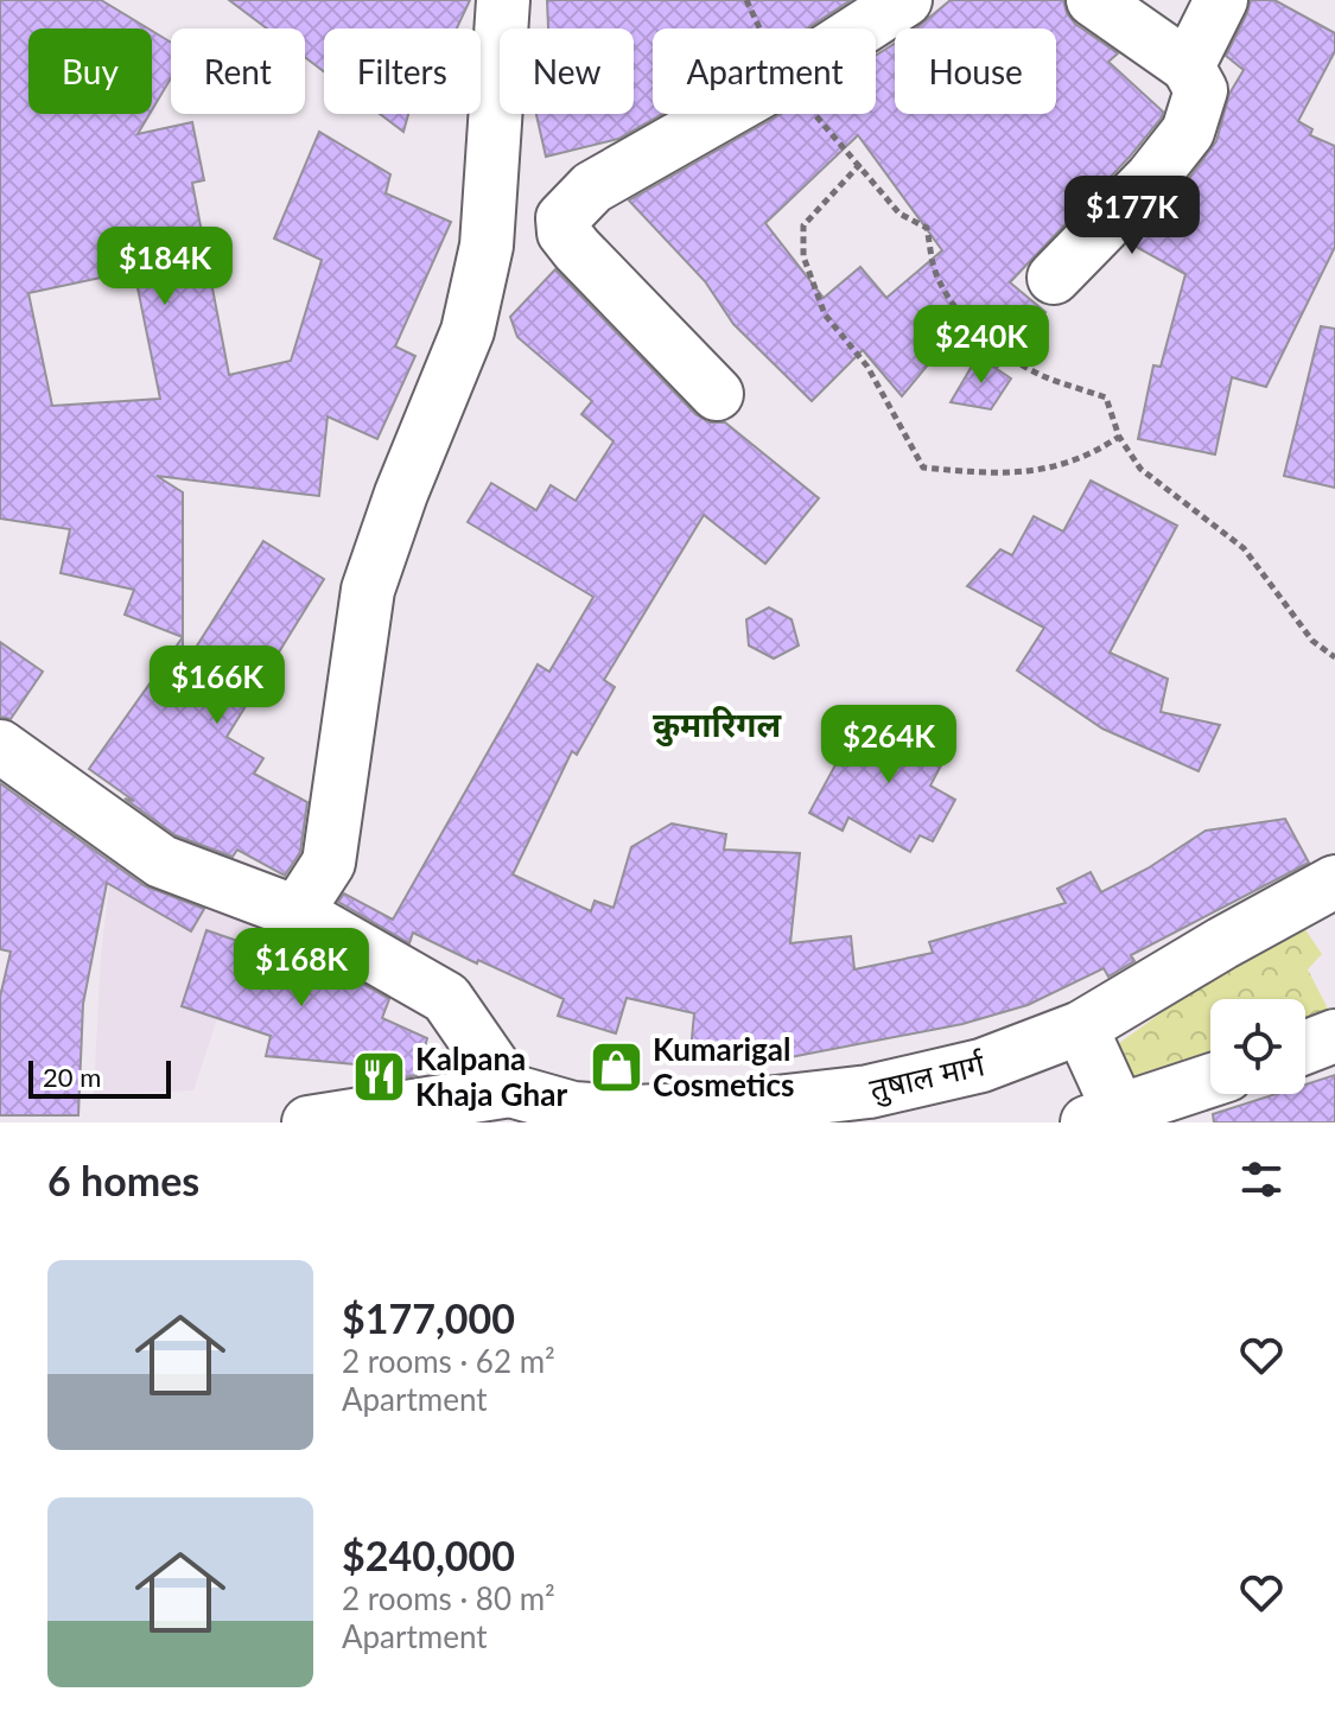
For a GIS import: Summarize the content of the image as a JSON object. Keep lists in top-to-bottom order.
{
  "streets": {
    "street": ["तुषाल मार्ग"]
  },
  "districts": ["कुमारिगल"],
  "places": {
    "shop": ["Kumarigal Cosmetics"],
    "restaurant": ["Kalpana Khaja Ghar"]
  },
  "scale_bar": "20 m",
  "page": {
    "chip": [
      "Buy",
      "Rent",
      "Filters",
      "New",
      "Apartment",
      "House"
    ],
    "price": [
      "$177K",
      "$184K",
      "$240K",
      "$166K",
      "$264K",
      "$168K"
    ],
    "scale": "20 m",
    "heading": "6 homes",
    "list": [
      {
        "name": "$177,000",
        "note": "2 rooms · 62 m² · Apartment"
      },
      {
        "name": "$240,000",
        "note": "2 rooms · 80 m² · Apartment"
      }
    ]
  }
}
